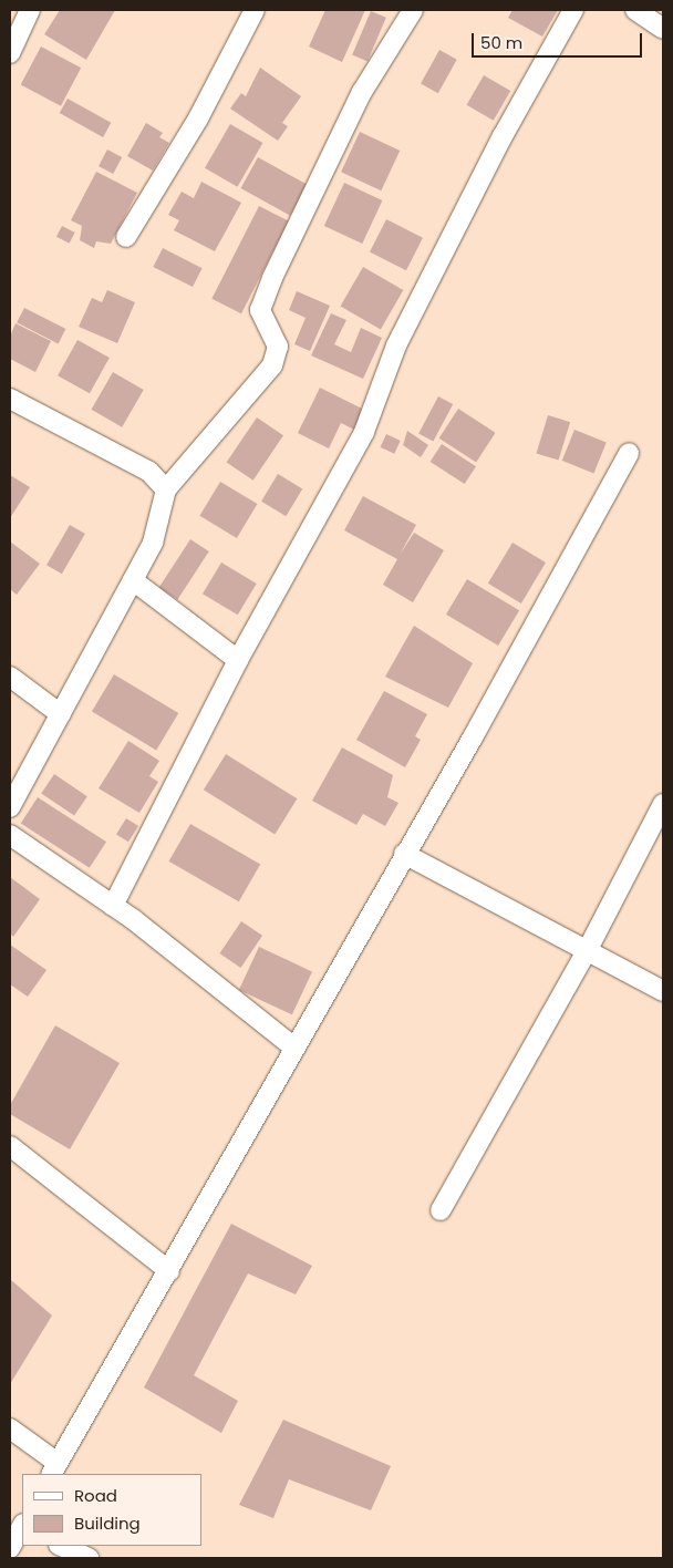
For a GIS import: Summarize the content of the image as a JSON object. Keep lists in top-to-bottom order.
{
  "legend": ["Road", "Building"],
  "scale_bar": "50 m"
}
